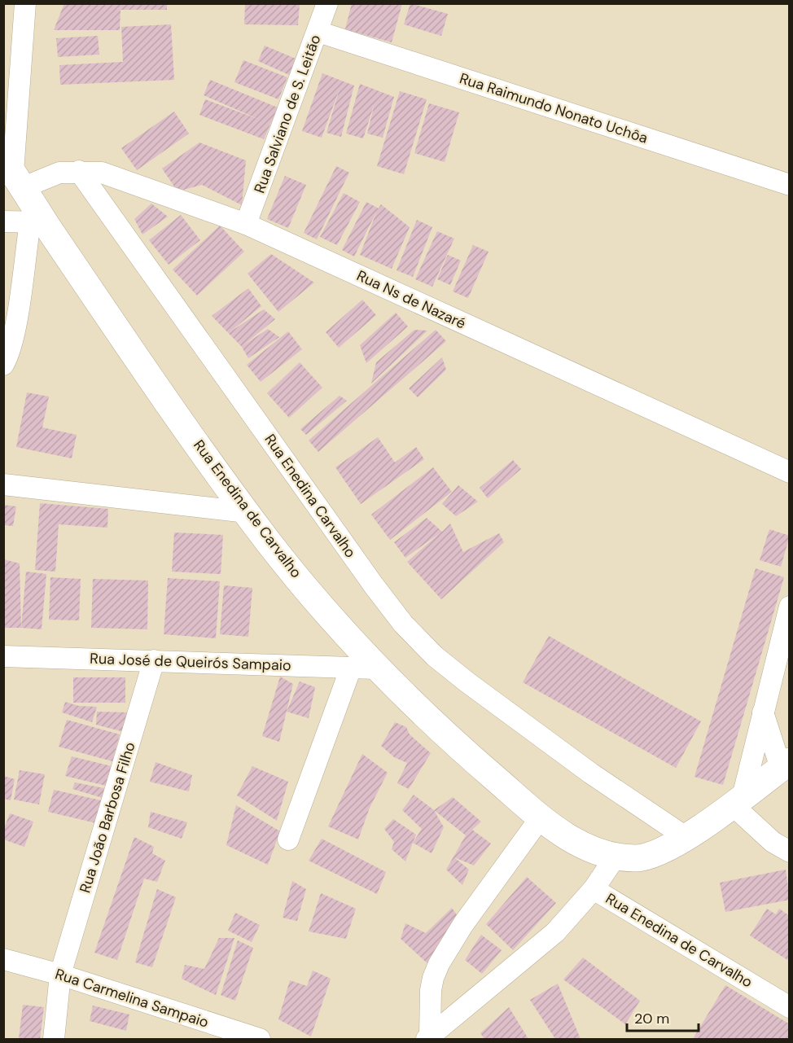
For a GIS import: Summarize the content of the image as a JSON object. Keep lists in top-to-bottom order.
{
  "streets": {
    "main road": ["Rua Enedina de Carvalho"],
    "street": [
      "Rua Raimundo Nonato Uchôa",
      "Rua Salviano de S. Leitão",
      "Rua Ns de Nazaré",
      "Rua Enedina Carvalho",
      "Rua José de Queirós Sampaio",
      "Rua João Barbosa Filho",
      "Rua Carmelina Sampaio"
    ]
  },
  "crossings": [
    ["Rua Raimundo Nonato Uchôa", "Rua Salviano de S. Leitão"],
    ["Rua Salviano de S. Leitão", "Rua Ns de Nazaré"],
    ["Rua Ns de Nazaré", "Rua Enedina Carvalho"],
    ["Rua Ns de Nazaré", "Rua Enedina de Carvalho"],
    ["Rua Enedina Carvalho", "Rua Enedina de Carvalho"],
    ["Rua Enedina de Carvalho", "Rua José de Queirós Sampaio"],
    ["Rua José de Queirós Sampaio", "Rua João Barbosa Filho"],
    ["Rua João Barbosa Filho", "Rua Carmelina Sampaio"]
  ],
  "scale_bar": "20 m"
}
